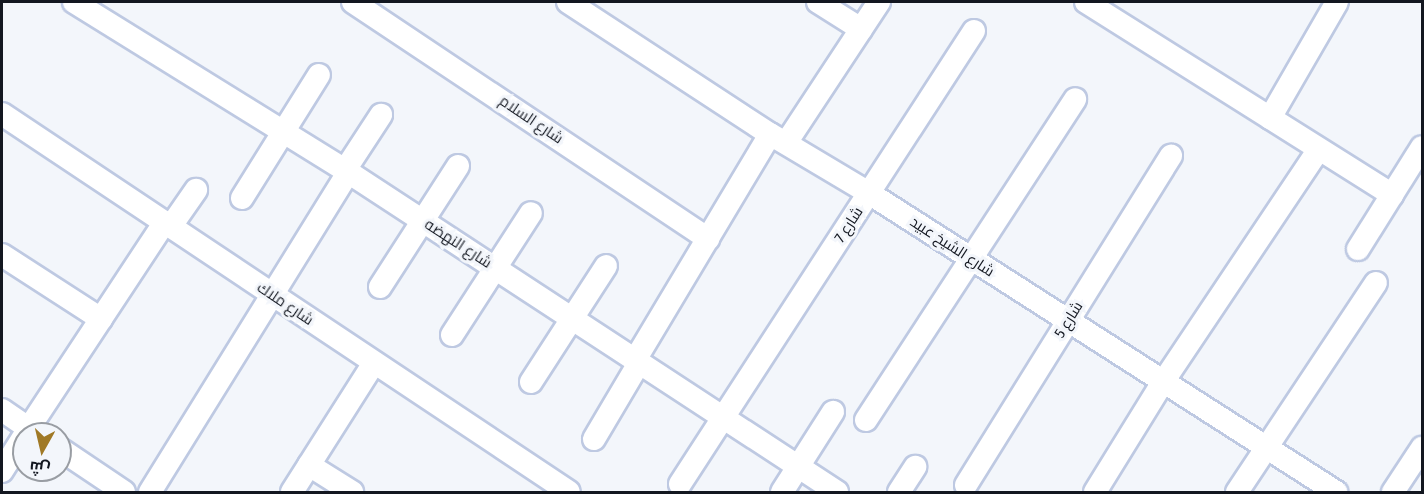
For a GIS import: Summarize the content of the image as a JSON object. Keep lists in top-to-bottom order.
{
  "streets": {
    "street": [
      "شارع السلام",
      "شارع 7",
      "شارع النهضه",
      "شارع الشيخ عبيد",
      "شارع ملاك",
      "شارع 5"
    ]
  },
  "crossings": [
    ["شارع 7", "شارع النهضه"],
    ["شارع 7", "شارع الشيخ عبيد"],
    ["شارع الشيخ عبيد", "شارع 5"]
  ],
  "north": "bottom"
}
